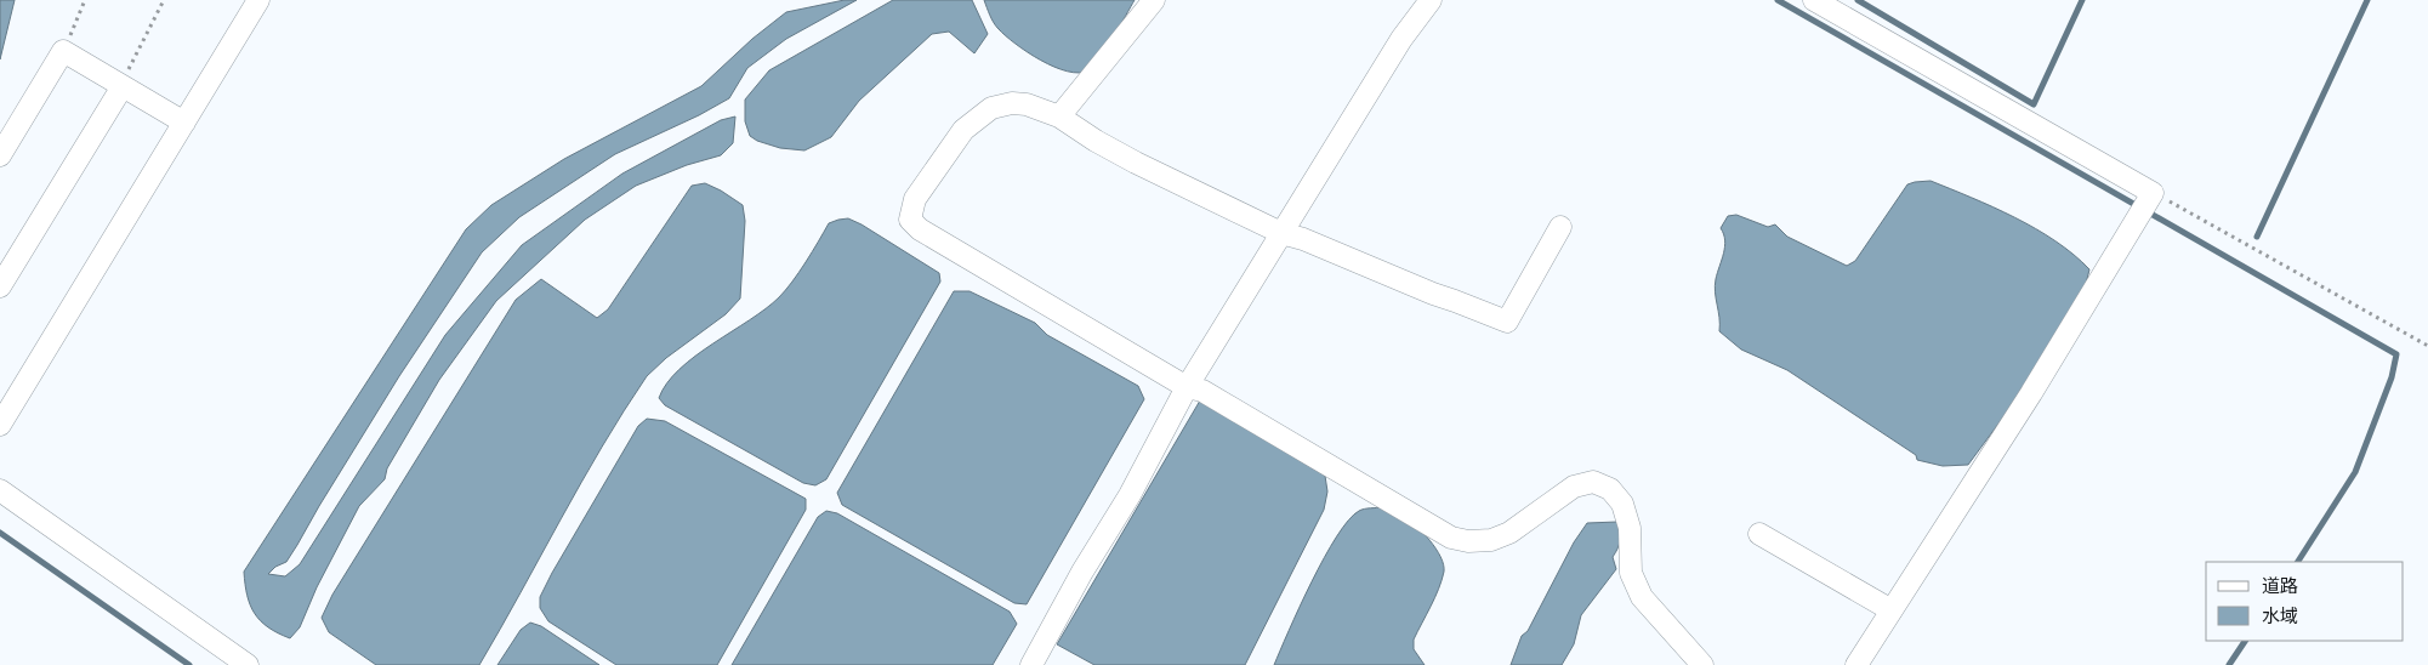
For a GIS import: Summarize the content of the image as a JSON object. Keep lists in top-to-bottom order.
{
  "legend": ["道路", "水域"]
}
